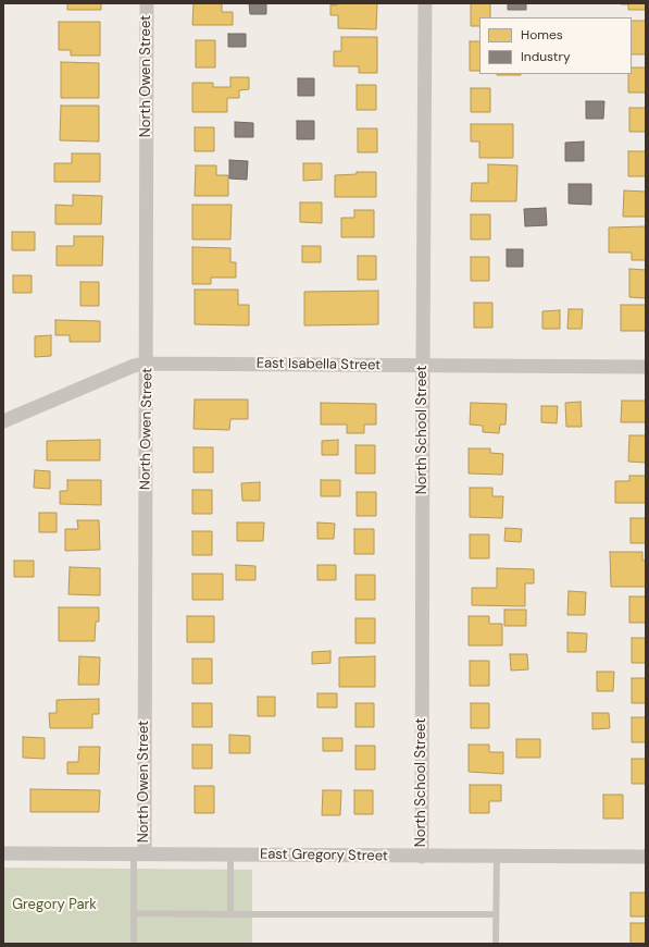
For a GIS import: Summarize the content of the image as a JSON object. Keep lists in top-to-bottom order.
{
  "streets": {
    "street": [
      "North Owen Street",
      "East Isabella Street",
      "North School Street",
      "East Gregory Street"
    ]
  },
  "crossings": [
    ["North Owen Street", "East Isabella Street"],
    ["North Owen Street", "East Gregory Street"],
    ["East Isabella Street", "North School Street"],
    ["North School Street", "East Gregory Street"]
  ],
  "parks": ["Gregory Park"],
  "legend": ["Homes", "Industry"]
}
